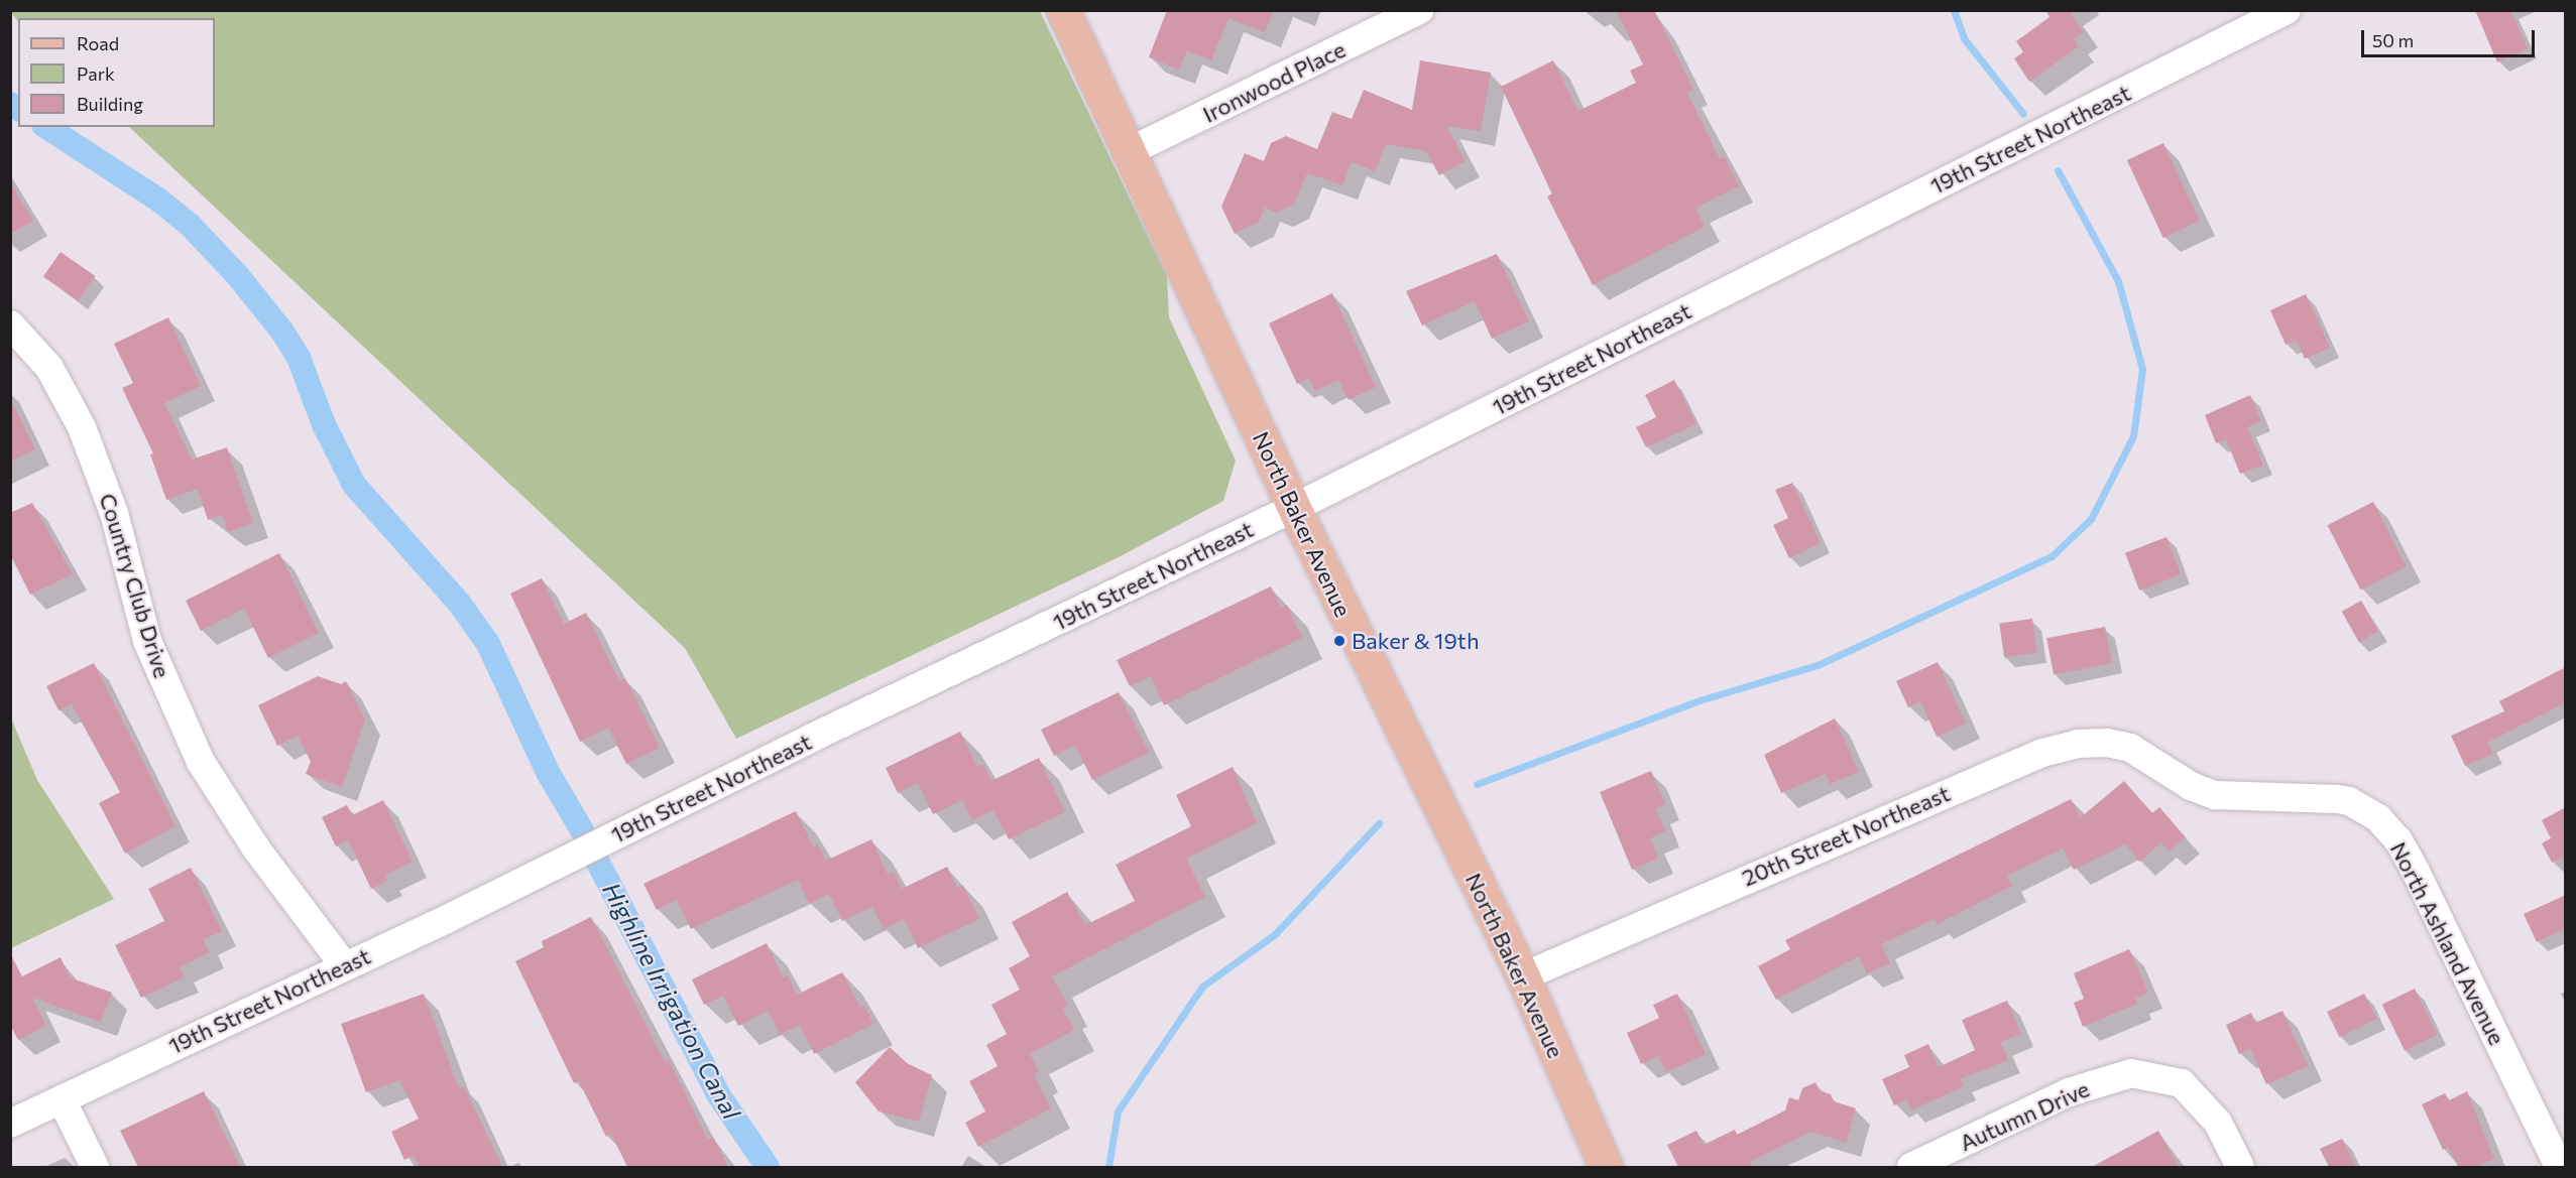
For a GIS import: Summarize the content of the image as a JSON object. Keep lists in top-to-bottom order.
{
  "streets": {
    "main road": ["North Baker Avenue"],
    "street": [
      "Ironwood Place",
      "19th Street Northeast",
      "Country Club Drive",
      "20th Street Northeast",
      "North Ashland Avenue",
      "Autumn Drive"
    ]
  },
  "crossings": [
    ["Ironwood Place", "North Baker Avenue"],
    ["19th Street Northeast", "North Baker Avenue"],
    ["19th Street Northeast", "Country Club Drive"],
    ["North Baker Avenue", "20th Street Northeast"],
    ["20th Street Northeast", "North Ashland Avenue"]
  ],
  "water": ["Highline Irrigation Canal"],
  "places": ["Baker & 19th"],
  "legend": ["Road", "Park", "Building"],
  "scale_bar": "50 m"
}
